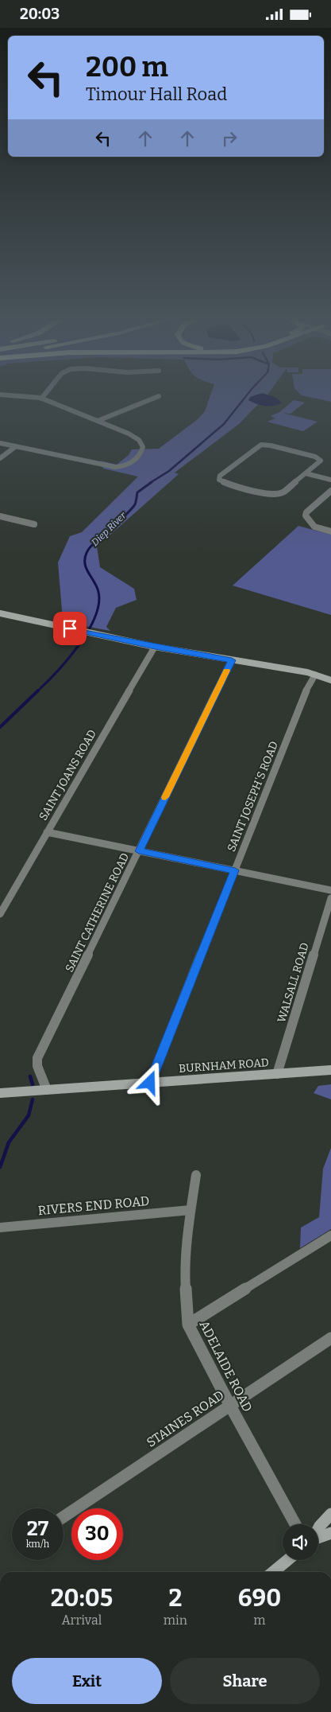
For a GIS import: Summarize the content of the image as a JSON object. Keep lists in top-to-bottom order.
{
  "streets": {
    "street": [
      "SAINT JOANS ROAD",
      "SAINT JOSEPH'S ROAD",
      "SAINT CATHERINE ROAD",
      "WALSALL ROAD",
      "BURNHAM ROAD",
      "RIVERS END ROAD",
      "ADELAIDE ROAD",
      "STAINES ROAD"
    ]
  },
  "crossings": [
    ["SAINT JOSEPH'S ROAD", "BURNHAM ROAD"],
    ["SAINT CATHERINE ROAD", "BURNHAM ROAD"],
    ["WALSALL ROAD", "BURNHAM ROAD"],
    ["RIVERS END ROAD", "ADELAIDE ROAD"],
    ["ADELAIDE ROAD", "STAINES ROAD"]
  ],
  "water": ["Diep River"],
  "page": {
    "status": "20:03",
    "turn": ["200 m", "Timour Hall Road"],
    "speed": "27 km/h",
    "limit": "30",
    "eta": [
      "20:05",
      "Arrival",
      "2",
      "min",
      "690",
      "m"
    ],
    "buttons": ["Exit", "Share"]
  }
}
